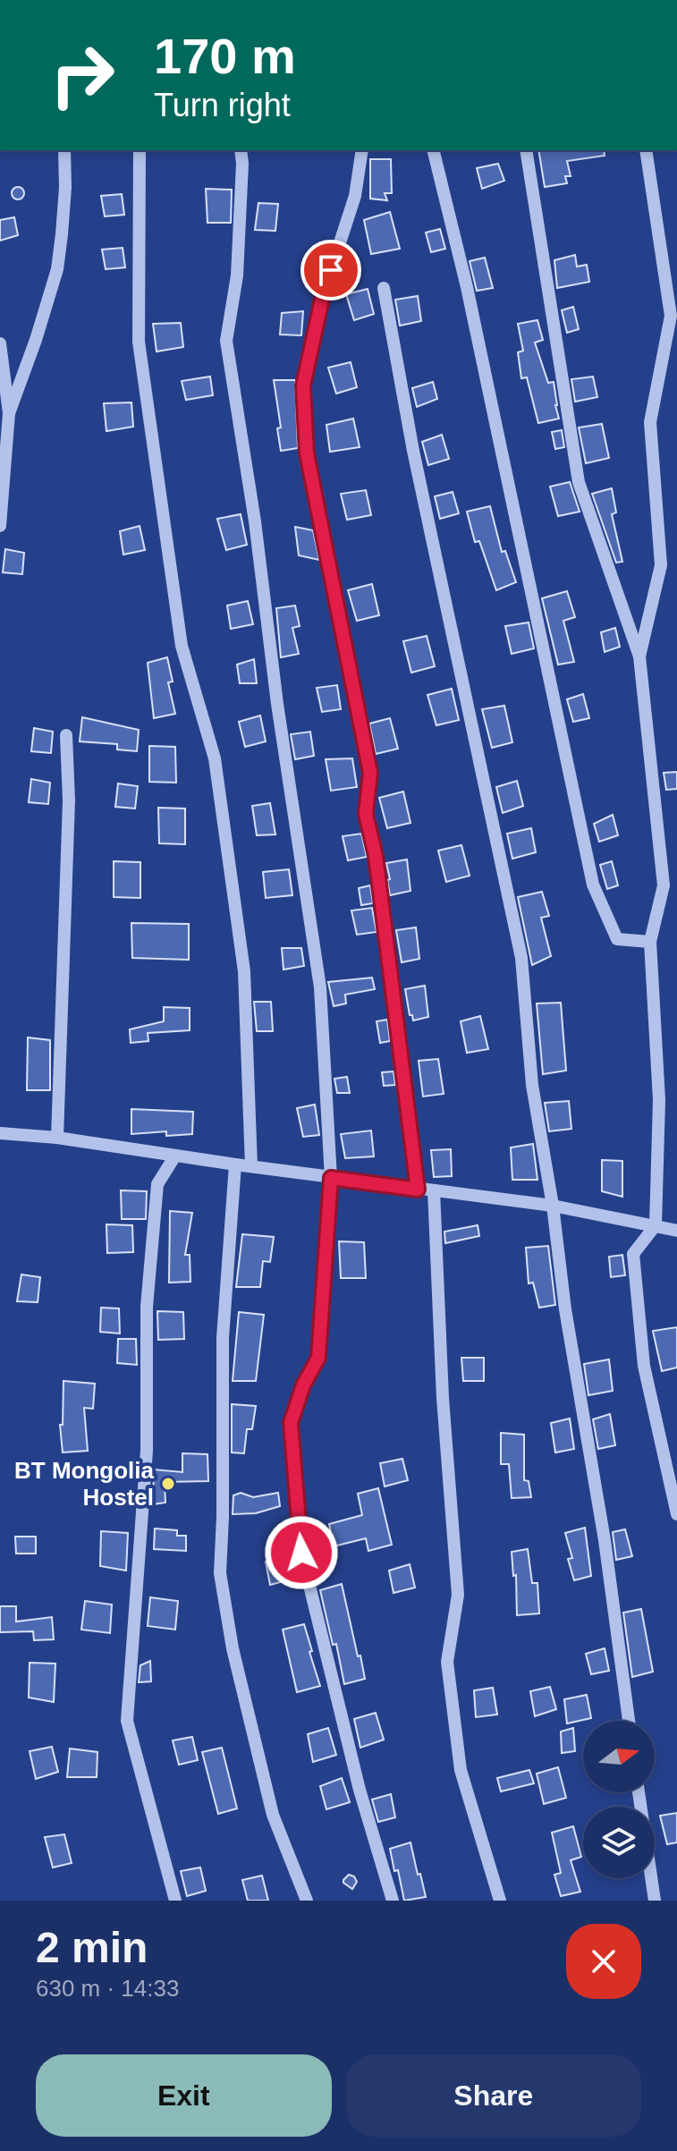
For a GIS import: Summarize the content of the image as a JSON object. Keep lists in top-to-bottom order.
{
  "places": ["BT Mongolia Hostel"],
  "north": "right",
  "page": {
    "turn": ["170 m", "Turn right"],
    "heading": ["2 min", "630 m · 14:33"],
    "buttons": ["Exit", "Share"]
  }
}
